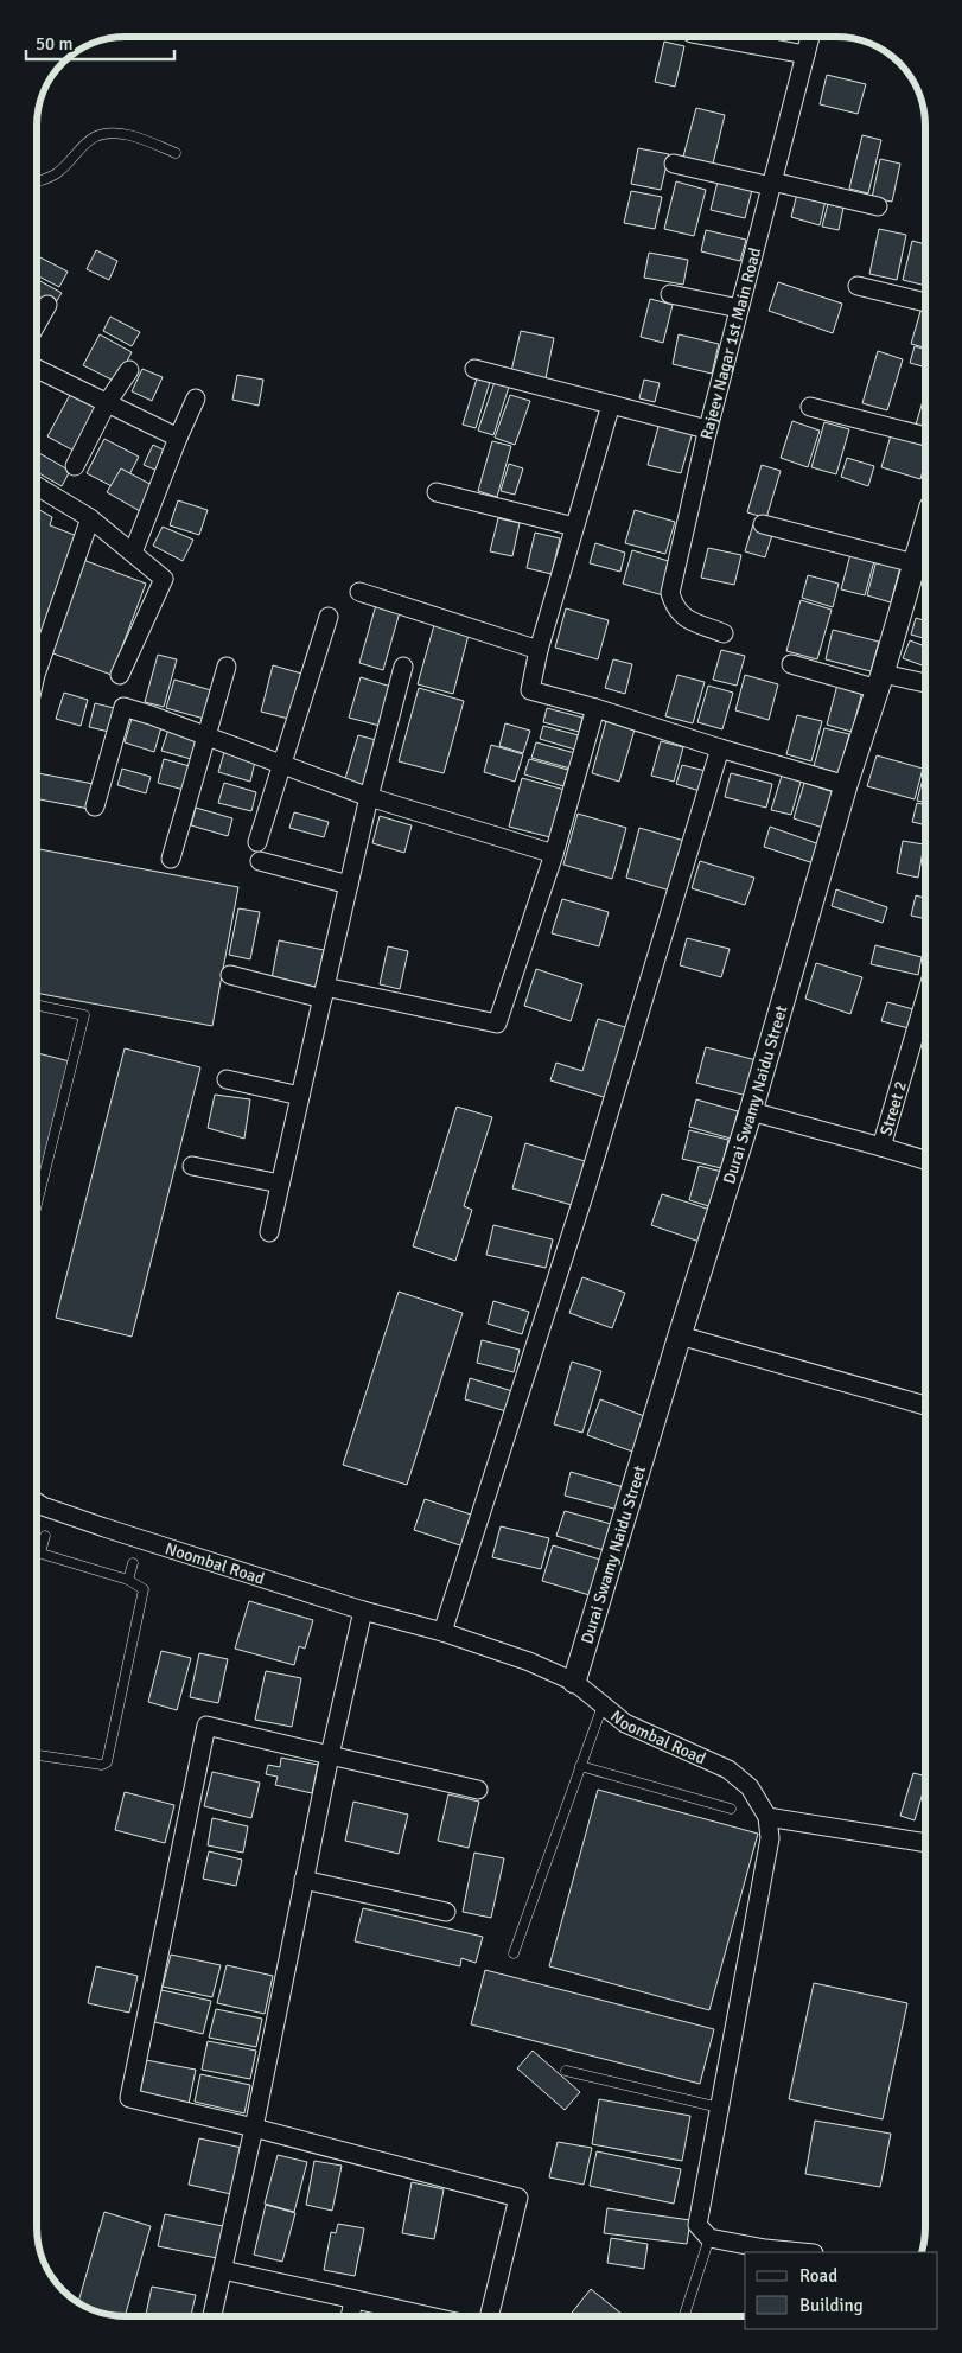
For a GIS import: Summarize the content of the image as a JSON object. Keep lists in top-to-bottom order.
{
  "streets": {
    "street": [
      "Rajeev Nagar 1st Main Road",
      "Durai Swamy Naidu Street",
      "Street 2",
      "Noombal Road"
    ]
  },
  "crossings": [
    ["Durai Swamy Naidu Street", "Street 2"],
    ["Durai Swamy Naidu Street", "Noombal Road"]
  ],
  "legend": ["Road", "Building"],
  "scale_bar": "50 m"
}
